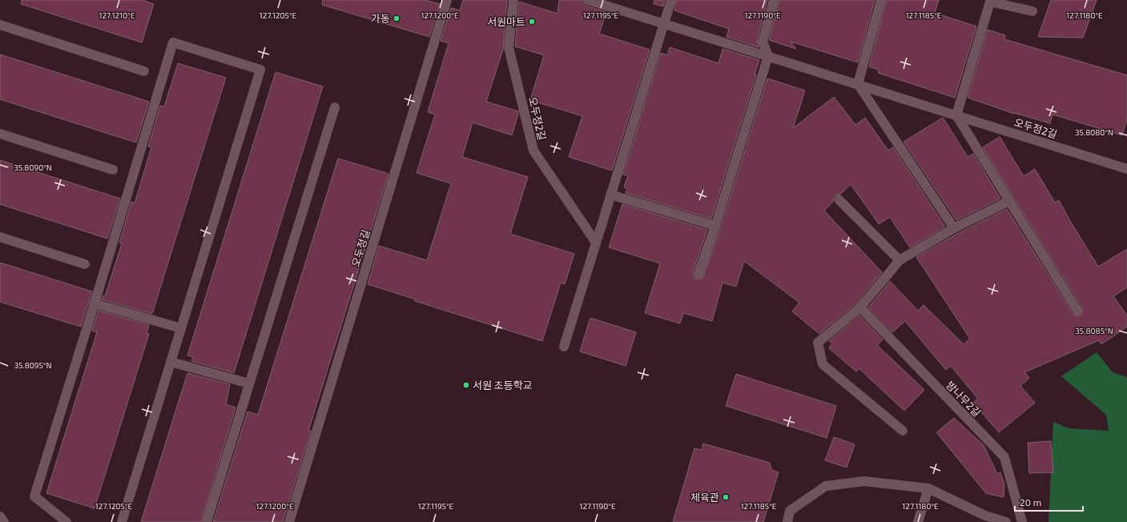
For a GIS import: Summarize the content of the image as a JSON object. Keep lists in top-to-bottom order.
{
  "streets": {
    "street": ["오두정2길", "오두정길", "밤나무2길"]
  },
  "places": [
    "가동",
    "서원마트",
    "서원 초등학교",
    "체육관"
  ],
  "scale_bar": "20 m",
  "coordinates": [
    "127.1210°E",
    "127.1205°E",
    "127.1200°E",
    "127.1195°E",
    "127.1190°E",
    "127.1185°E",
    "127.1180°E",
    "35.8080°N",
    "35.8090°N",
    "35.8085°N",
    "35.8095°N"
  ]
}
